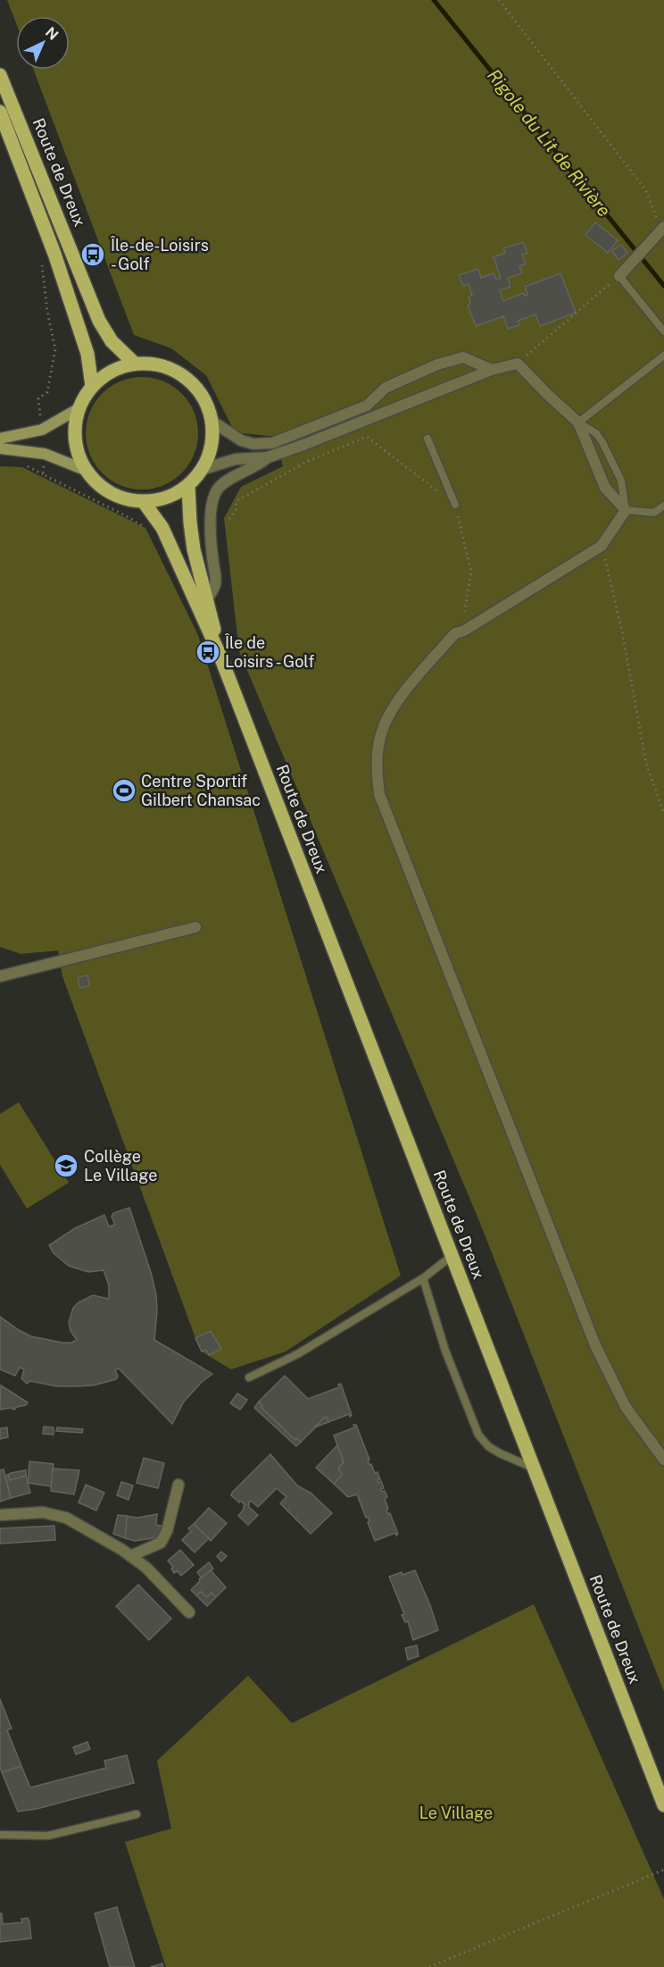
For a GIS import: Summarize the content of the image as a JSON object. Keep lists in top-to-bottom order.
{
  "streets": {
    "main road": ["Route de Dreux"]
  },
  "water": ["Rigole du Lit de Rivière"],
  "parks": ["Le Village"],
  "places": {
    "bus stop": ["Île-de-Loisirs - Golf", "Île de Loisirs - Golf"],
    "sports": ["Centre Sportif Gilbert Chansac"],
    "school or university": ["Collège Le Village"]
  },
  "north": "top right"
}
